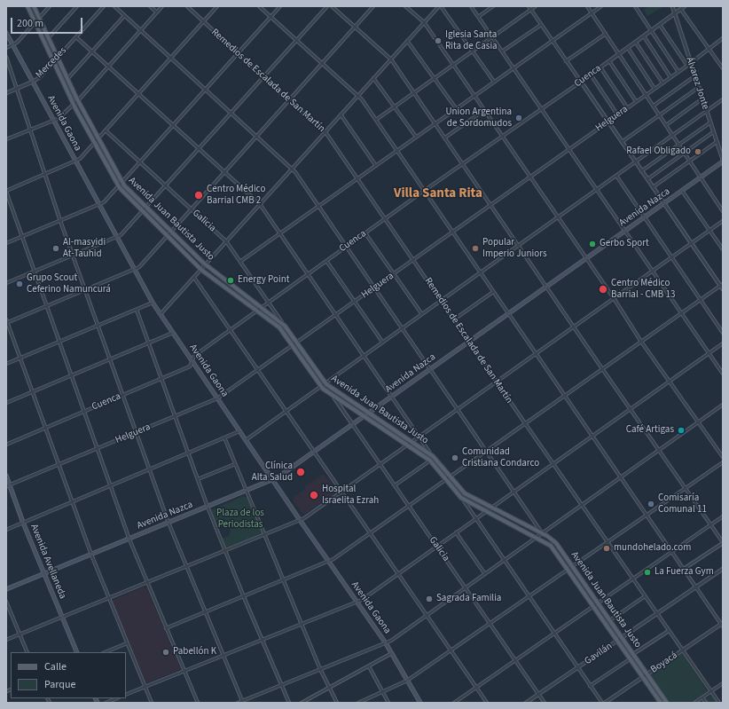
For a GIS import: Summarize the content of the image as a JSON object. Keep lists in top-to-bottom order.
{
  "streets": {
    "main road": [
      "Avenida Gaona",
      "Avenida Nazca",
      "Avenida Juan Bautista Justo",
      "Avenida Avellaneda"
    ],
    "street": [
      "Mercedes",
      "Cuenca",
      "Remedios de Escalada de San Martín",
      "Álvarez Jonte",
      "Helguera",
      "Galicia",
      "Gavilán",
      "Boyacá"
    ]
  },
  "crossings": [
    ["Mercedes", "Avenida Gaona"],
    ["Mercedes", "Avenida Juan Bautista Justo"],
    ["Cuenca", "Remedios de Escalada de San Martín"],
    ["Cuenca", "Álvarez Jonte"],
    ["Cuenca", "Avenida Gaona"],
    ["Cuenca", "Avenida Juan Bautista Justo"],
    ["Cuenca", "Galicia"],
    ["Remedios de Escalada de San Martín", "Helguera"],
    ["Remedios de Escalada de San Martín", "Avenida Nazca"],
    ["Remedios de Escalada de San Martín", "Gavilán"],
    ["Remedios de Escalada de San Martín", "Boyacá"],
    ["Álvarez Jonte", "Helguera"],
    ["Álvarez Jonte", "Avenida Nazca"],
    ["Helguera", "Avenida Gaona"],
    ["Helguera", "Avenida Juan Bautista Justo"],
    ["Helguera", "Avenida Avellaneda"],
    ["Avenida Gaona", "Avenida Nazca"],
    ["Avenida Nazca", "Avenida Juan Bautista Justo"],
    ["Avenida Nazca", "Galicia"],
    ["Avenida Nazca", "Avenida Avellaneda"],
    ["Avenida Juan Bautista Justo", "Galicia"],
    ["Avenida Juan Bautista Justo", "Gavilán"],
    ["Avenida Juan Bautista Justo", "Boyacá"],
    ["Galicia", "Gavilán"]
  ],
  "districts": ["Villa Santa Rita"],
  "parks": ["Plaza de los Periodistas"],
  "places": [
    "Iglesia Santa Rita de Casia",
    "Union Argentina de Sordomudos",
    "Rafael Obligado",
    "Centro Médico Barrial CMB 2",
    "Gerbo Sport",
    "Al-masyidi At-Tauhid",
    "Popular Imperio Juniors",
    "Energy Point",
    "Grupo Scout Ceferino Namuncurá",
    "Centro Médico Barrial - CMB 13",
    "Café Artigas",
    "Comunidad Cristiana Condarco",
    "Clínica Alta Salud",
    "Hospital Israelita Ezrah",
    "Comisaría Comunal 11",
    "mundohelado.com",
    "La Fuerza Gym",
    "Sagrada Familia",
    "Pabellón K"
  ],
  "legend": ["Calle", "Parque"],
  "scale_bar": "200 m"
}
